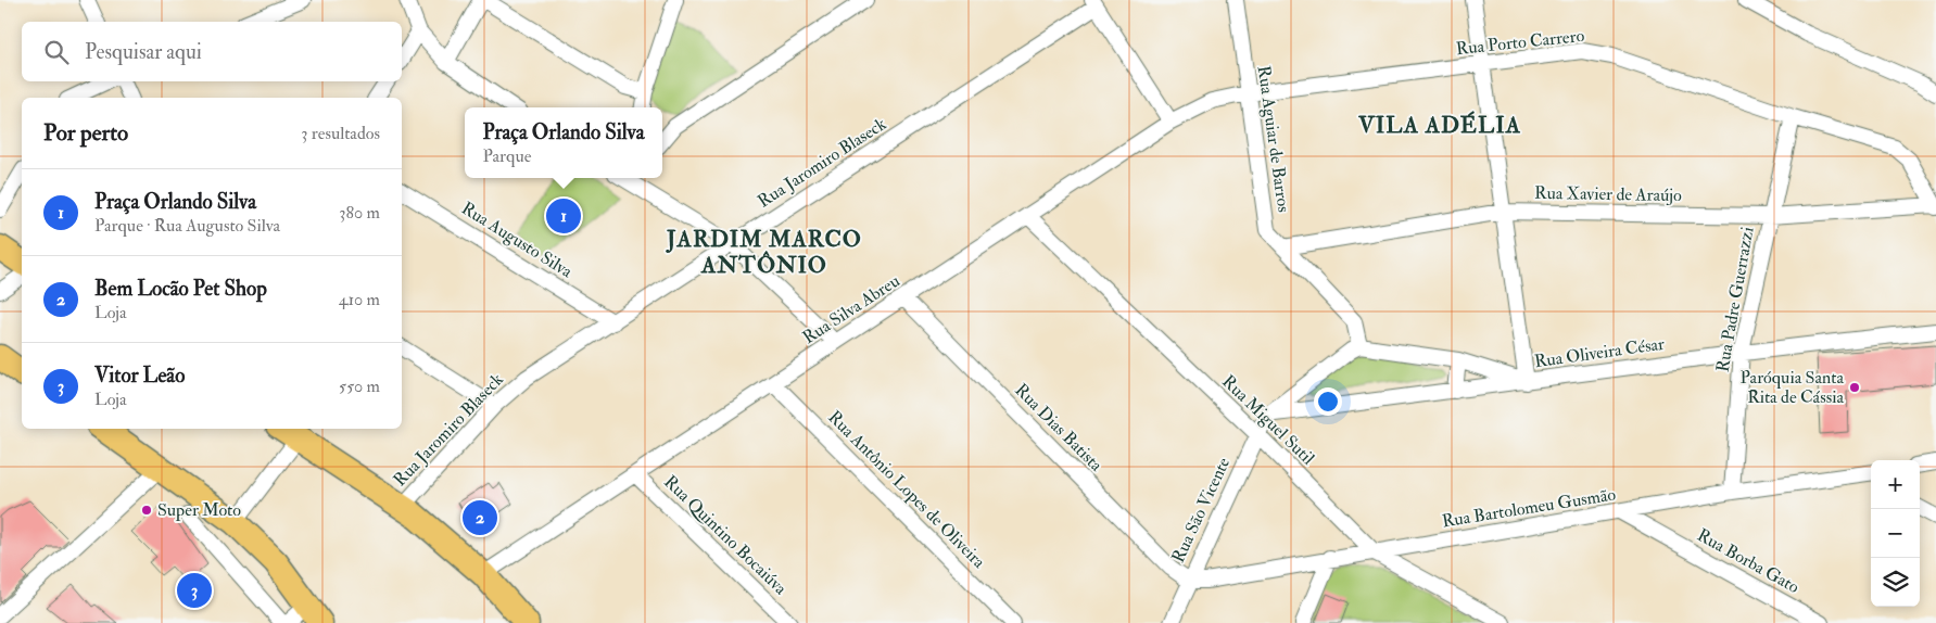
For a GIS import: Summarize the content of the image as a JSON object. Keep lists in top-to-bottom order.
{
  "streets": {
    "street": [
      "Rua Porto Carrero",
      "Rua Aguiar de Barros",
      "Rua Jaromiro Blaseck",
      "Rua Xavier de Araújo",
      "Rua Augusto Silva",
      "Rua Padre Guerrazzi",
      "Rua Silva Abreu",
      "Rua Oliveira César",
      "Rua Miguel Sutil",
      "Rua Dias Batista",
      "Rua Antônio Lopes de Oliveira",
      "Rua Bartolomeu Gusmão",
      "Rua São Vicente",
      "Rua Quintino Bocaiúva",
      "Rua Borba Gato"
    ]
  },
  "crossings": [
    ["Rua Porto Carrero", "Rua Aguiar de Barros"],
    ["Rua Porto Carrero", "Rua Xavier de Araújo"],
    ["Rua Porto Carrero", "Rua Padre Guerrazzi"],
    ["Rua Porto Carrero", "Rua Silva Abreu"],
    ["Rua Aguiar de Barros", "Rua Xavier de Araújo"],
    ["Rua Aguiar de Barros", "Rua Silva Abreu"],
    ["Rua Jaromiro Blaseck", "Rua Augusto Silva"],
    ["Rua Xavier de Araújo", "Rua Padre Guerrazzi"],
    ["Rua Padre Guerrazzi", "Rua Oliveira César"],
    ["Rua Padre Guerrazzi", "Rua Bartolomeu Gusmão"],
    ["Rua Silva Abreu", "Rua Miguel Sutil"],
    ["Rua Silva Abreu", "Rua Dias Batista"],
    ["Rua Silva Abreu", "Rua Antônio Lopes de Oliveira"],
    ["Rua Silva Abreu", "Rua Quintino Bocaiúva"],
    ["Rua Oliveira César", "Rua São Vicente"],
    ["Rua Miguel Sutil", "Rua Bartolomeu Gusmão"],
    ["Rua Miguel Sutil", "Rua São Vicente"],
    ["Rua Dias Batista", "Rua Bartolomeu Gusmão"],
    ["Rua Dias Batista", "Rua São Vicente"],
    ["Rua Bartolomeu Gusmão", "Rua São Vicente"],
    ["Rua Bartolomeu Gusmão", "Rua Borba Gato"]
  ],
  "districts": ["VILA ADÉLIA", "JARDIM MARCO ANTÔNIO"],
  "places": ["Paróquia Santa Rita de Cássia", "Super Moto"],
  "page": {
    "search": "Pesquisar aqui",
    "heading": ["Por perto", "3 resultados"],
    "popup": ["Praça Orlando Silva", "Parque"],
    "list": [
      {
        "mark": "1",
        "name": "Praça Orlando Silva",
        "note": "Parque · Rua Augusto Silva",
        "value": "380 m"
      },
      {
        "mark": "2",
        "name": "Bem Locão Pet Shop",
        "note": "Loja",
        "value": "410 m"
      },
      {
        "mark": "3",
        "name": "Vitor Leão",
        "note": "Loja",
        "value": "550 m"
      }
    ],
    "pins": ["1", "2", "3"],
    "map_buttons": ["+", "−"]
  }
}
